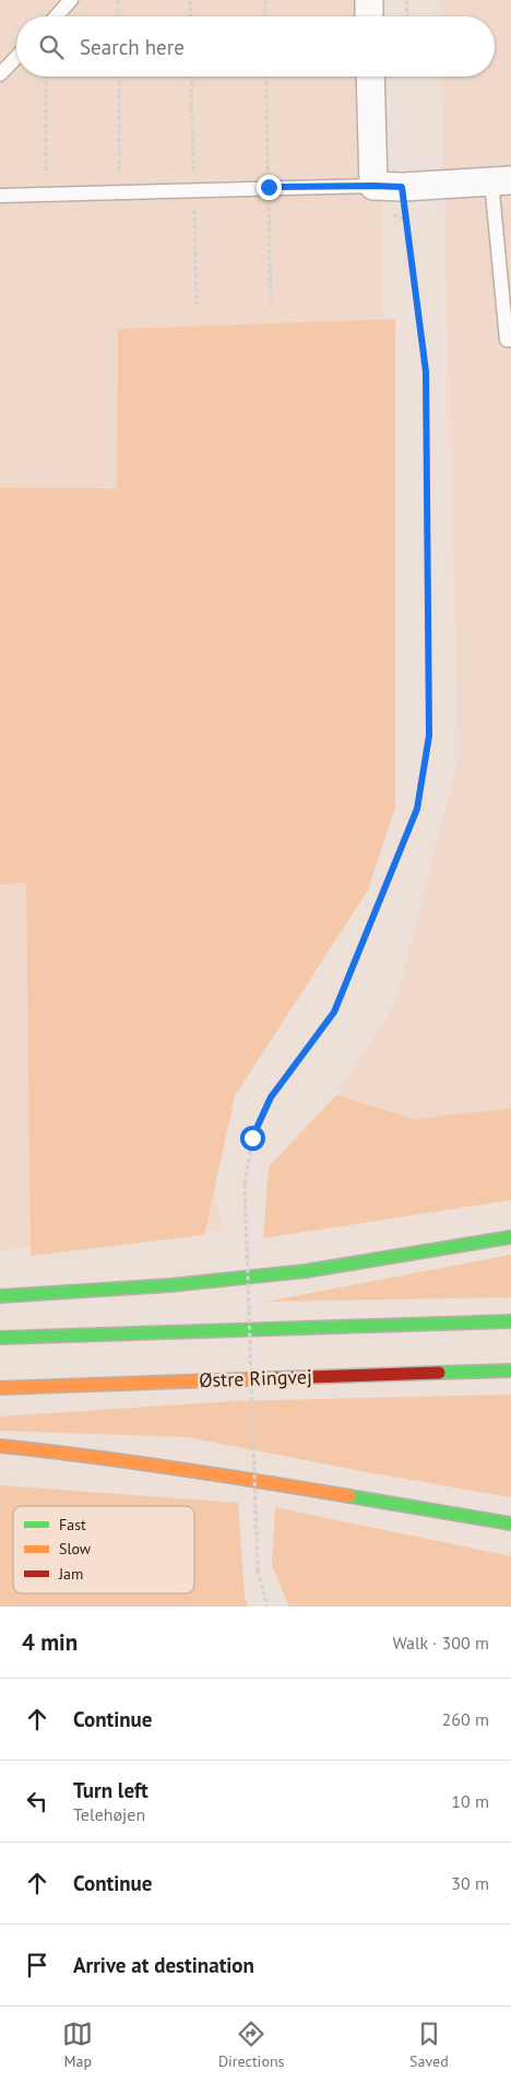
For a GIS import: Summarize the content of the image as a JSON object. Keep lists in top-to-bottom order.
{
  "streets": {
    "main road": ["Østre Ringvej"]
  },
  "legend": ["Fast", "Slow", "Jam"],
  "page": {
    "search": "Search here",
    "heading": ["4 min", "Walk · 300 m"],
    "list": [
      ["Continue", "260 m"],
      ["Turn left", "Telehøjen", "10 m"],
      ["Continue", "30 m"],
      "Arrive at destination"
    ],
    "nav": ["Map", "Directions", "Saved"]
  }
}
